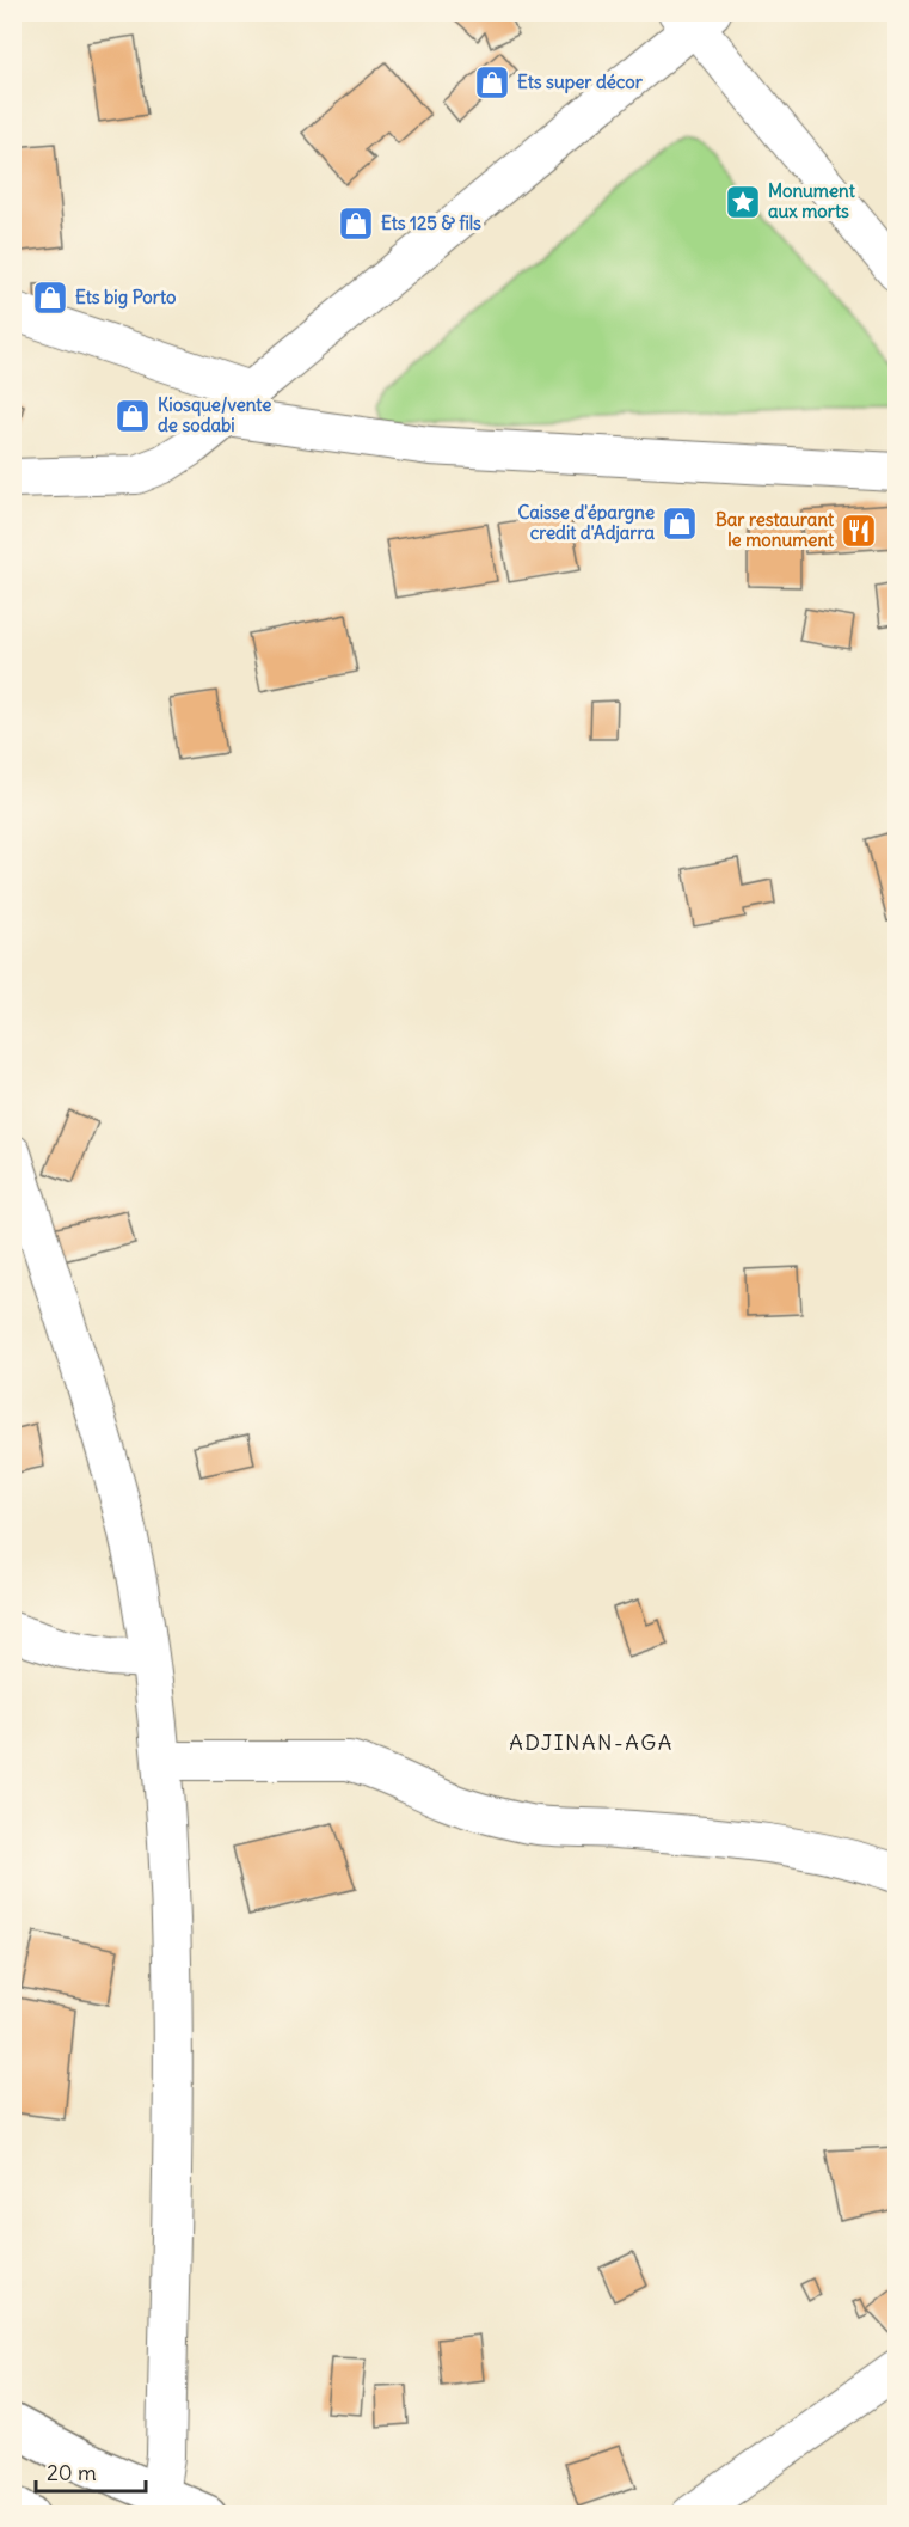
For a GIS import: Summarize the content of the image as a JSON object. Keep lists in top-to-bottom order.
{
  "districts": ["ADJINAN-AGA"],
  "places": {
    "shop": [
      "Ets super décor",
      "Ets 125 & fils",
      "Ets big Porto",
      "Kiosque/vente de sodabi",
      "Caisse d'épargne credit d'Adjarra"
    ],
    "place": ["Monument aux morts"],
    "restaurant": ["Bar restaurant le monument"]
  },
  "scale_bar": "20 m"
}
